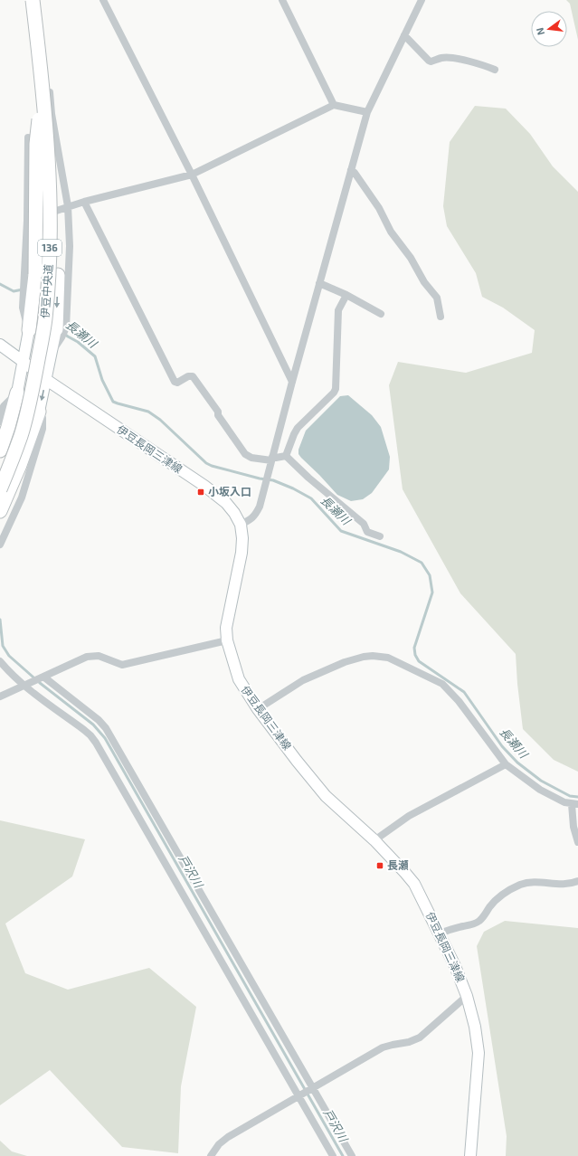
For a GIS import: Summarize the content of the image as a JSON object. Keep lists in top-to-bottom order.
{
  "streets": {
    "highway": ["136", "伊豆中央道"],
    "main road": ["伊豆長岡三津線"]
  },
  "water": ["長瀬川", "戸沢川"],
  "places": {
    "transit": ["小坂入口", "長瀬"]
  },
  "north": "left"
}
